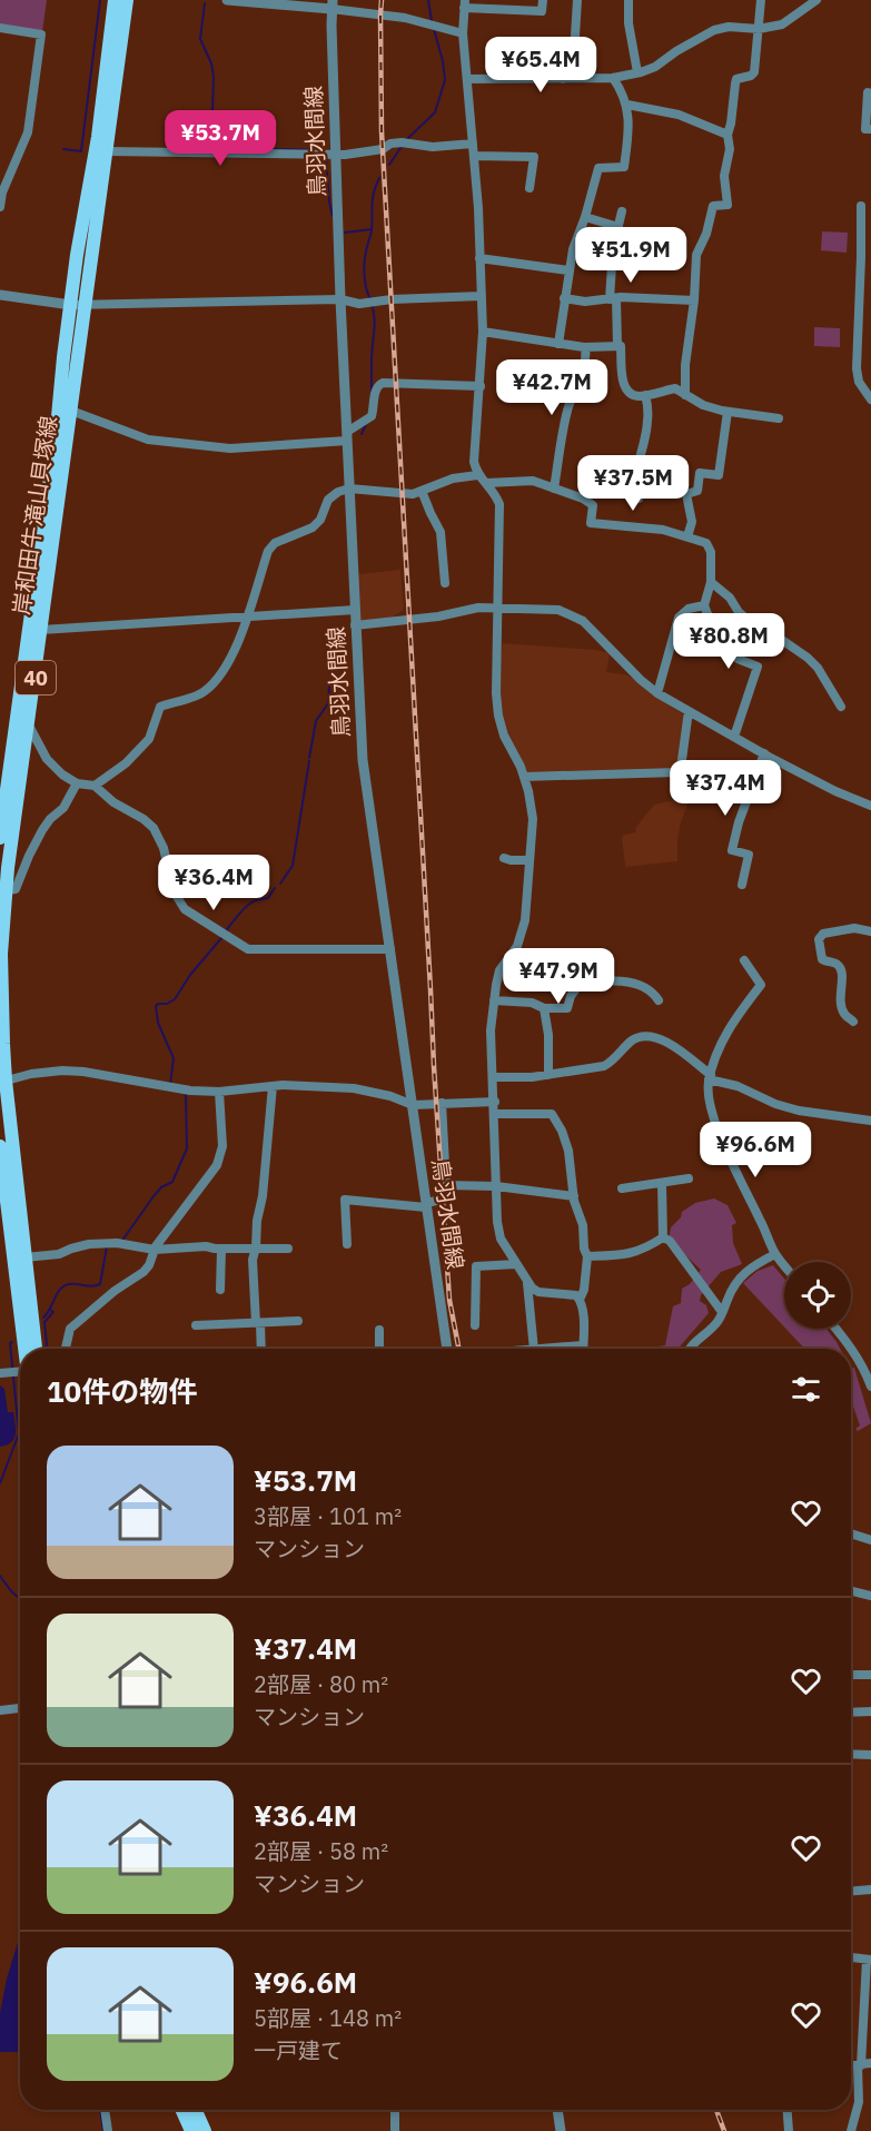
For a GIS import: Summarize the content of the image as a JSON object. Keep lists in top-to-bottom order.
{
  "streets": {
    "main road": ["岸和田牛滝山貝塚線", "40"],
    "street": ["鳥羽水間線"]
  },
  "page": {
    "price": [
      "¥65.4M",
      "¥53.7M",
      "¥51.9M",
      "¥42.7M",
      "¥37.5M",
      "¥80.8M",
      "¥37.4M",
      "¥36.4M",
      "¥47.9M",
      "¥96.6M"
    ],
    "heading": "10件の物件",
    "list": [
      {
        "name": "¥53.7M",
        "note": "3部屋 · 101 m² · マンション"
      },
      {
        "name": "¥37.4M",
        "note": "2部屋 · 80 m² · マンション"
      },
      {
        "name": "¥36.4M",
        "note": "2部屋 · 58 m² · マンション"
      },
      {
        "name": "¥96.6M",
        "note": "5部屋 · 148 m² · 一戸建て"
      }
    ]
  }
}
